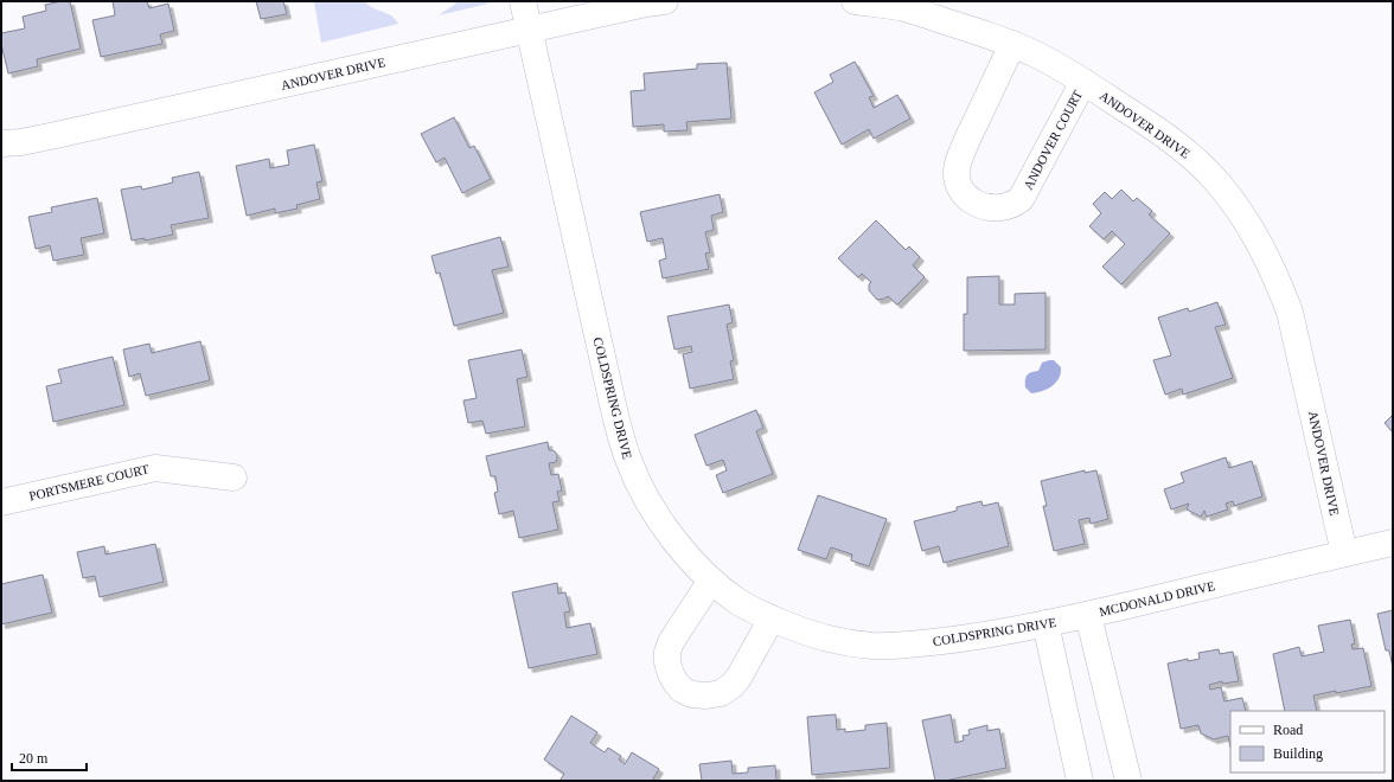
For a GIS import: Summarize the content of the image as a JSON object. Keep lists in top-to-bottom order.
{
  "streets": {
    "street": [
      "ANDOVER DRIVE",
      "ANDOVER COURT",
      "COLDSPRING DRIVE",
      "PORTSMERE COURT",
      "MCDONALD DRIVE"
    ]
  },
  "crossings": [
    ["ANDOVER DRIVE", "ANDOVER COURT"],
    ["ANDOVER DRIVE", "COLDSPRING DRIVE"],
    ["ANDOVER DRIVE", "MCDONALD DRIVE"],
    ["COLDSPRING DRIVE", "MCDONALD DRIVE"]
  ],
  "legend": ["Road", "Building"],
  "scale_bar": "20 m"
}
